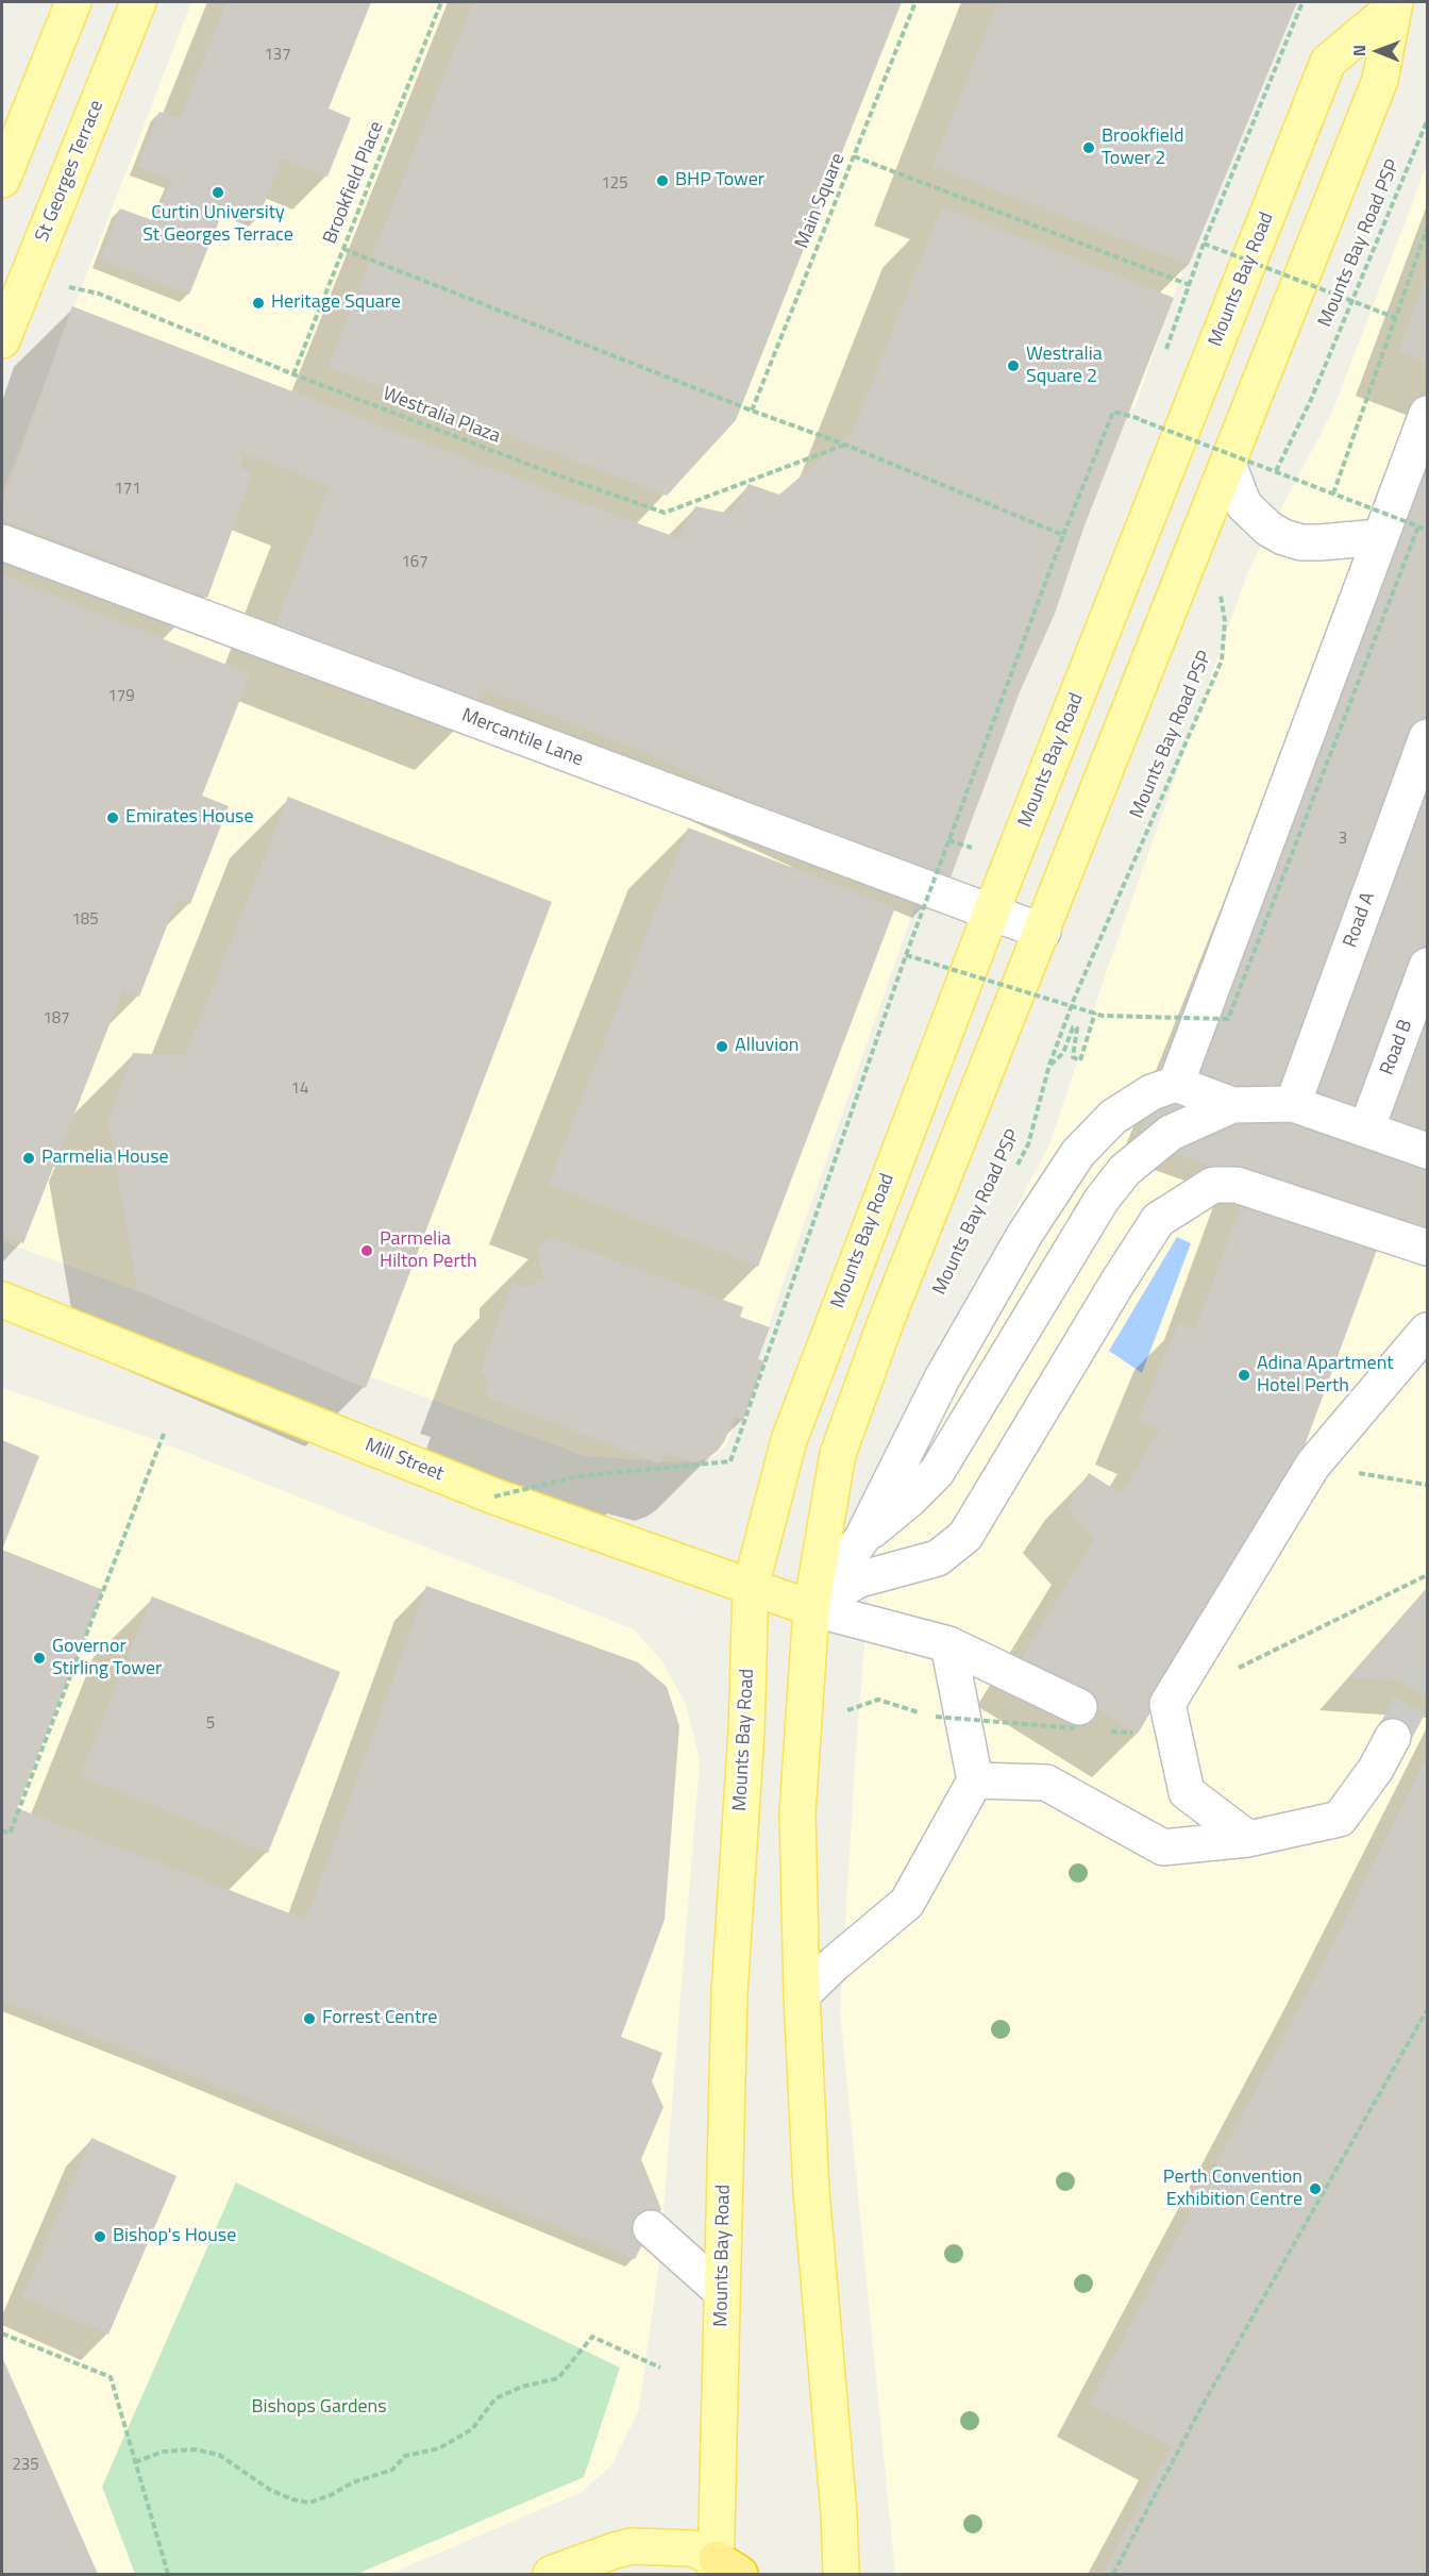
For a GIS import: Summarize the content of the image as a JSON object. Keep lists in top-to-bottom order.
{
  "streets": {
    "main road": ["St Georges Terrace", "Mounts Bay Road", "Mill Street"],
    "lane": ["Mercantile Lane", "Road A", "Road B"],
    "path": [
      "Brookfield Place",
      "Main Square",
      "Mounts Bay Road PSP",
      "Westralia Plaza"
    ]
  },
  "crossings": [
    ["St Georges Terrace", "Westralia Plaza"],
    ["Brookfield Place", "Westralia Plaza"],
    ["Mounts Bay Road", "Mercantile Lane"],
    ["Mounts Bay Road", "Mill Street"]
  ],
  "parks": ["Bishops Gardens"],
  "places": [
    "Brookfield Tower 2",
    "BHP Tower",
    "Curtin University St Georges Terrace",
    "Heritage Square",
    "Westralia Square 2",
    "Emirates House",
    "Alluvion",
    "Parmelia House",
    "Parmelia Hilton Perth",
    "Adina Apartment Hotel Perth",
    "Governor Stirling Tower",
    "Forrest Centre",
    "Perth Convention Exhibition Centre",
    "Bishop's House"
  ],
  "house_numbers": [
    "137",
    "125",
    "171",
    "167",
    "179",
    "3",
    "185",
    "187",
    "14",
    "5",
    "235"
  ],
  "north": "left"
}
